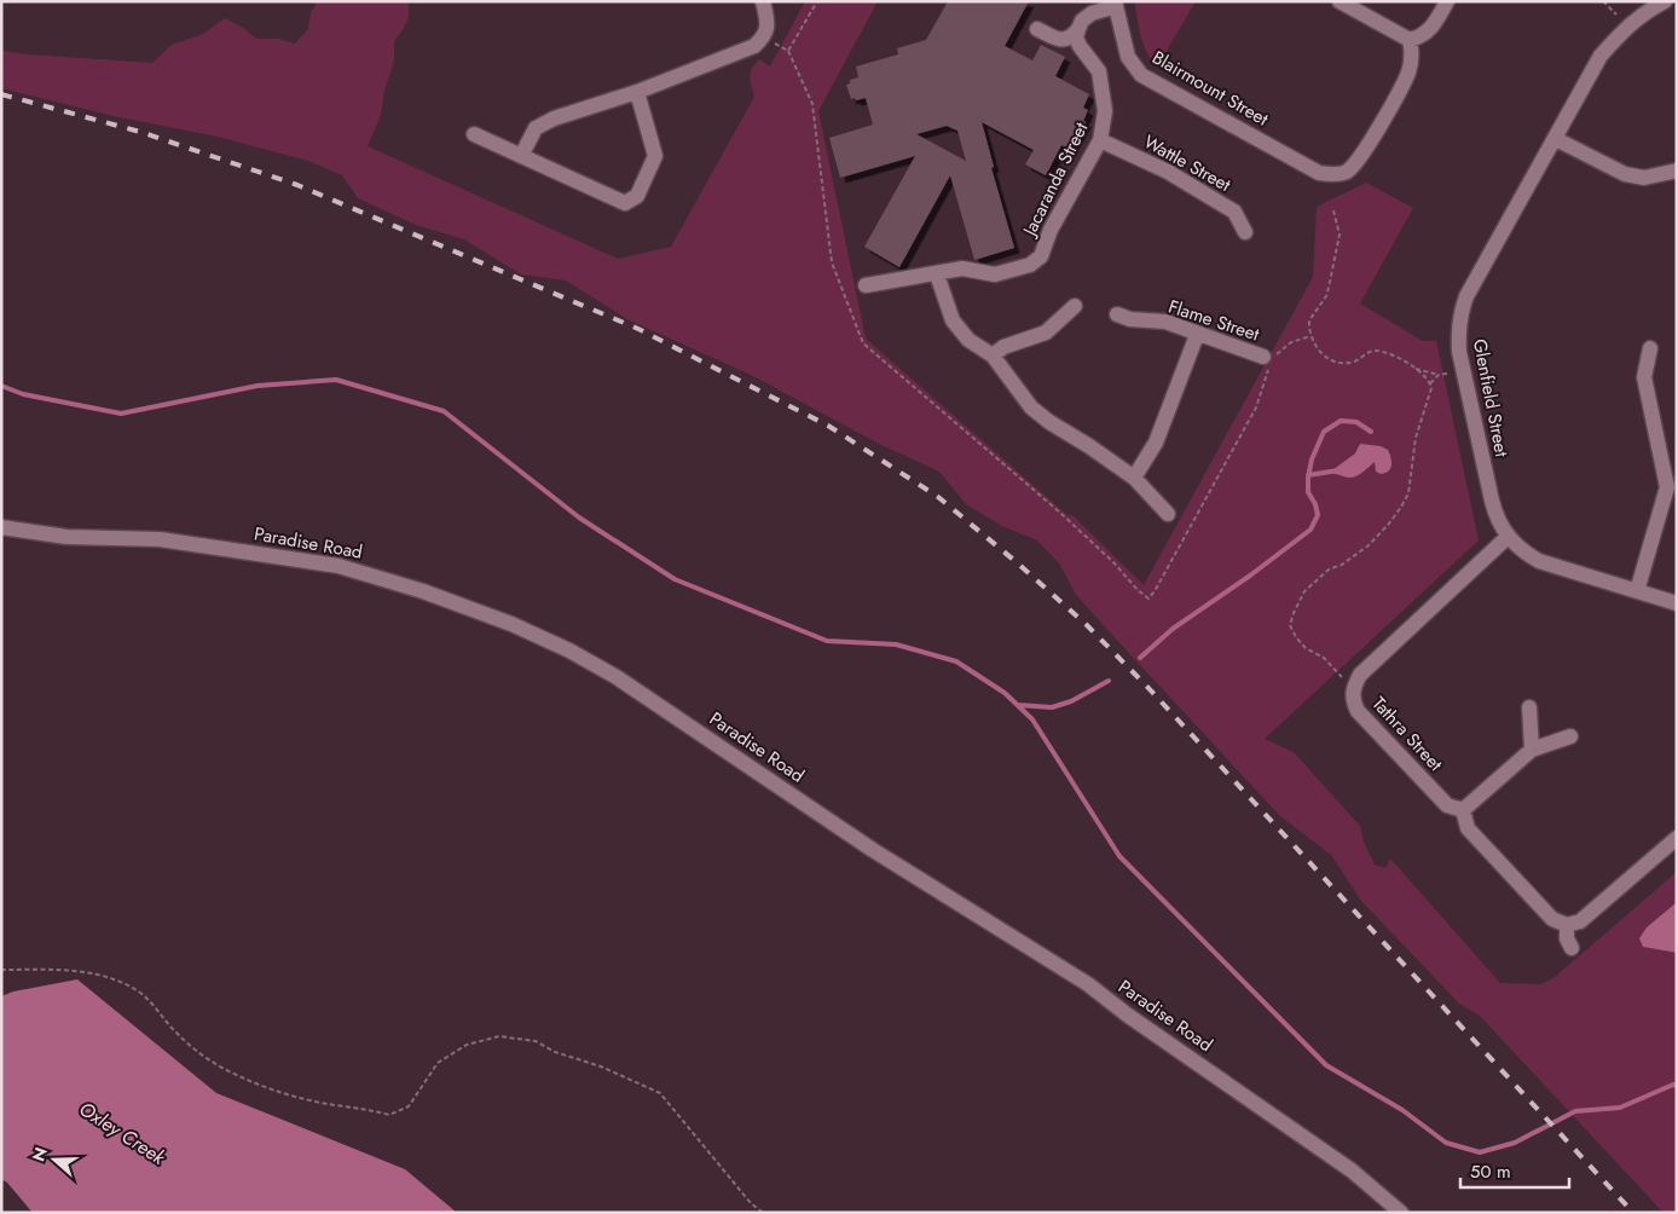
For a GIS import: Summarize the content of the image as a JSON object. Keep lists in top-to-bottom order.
{
  "streets": {
    "street": [
      "Blairmount Street",
      "Wattle Street",
      "Jacaranda Street",
      "Flame Street",
      "Glenfield Street",
      "Paradise Road",
      "Tathra Street"
    ]
  },
  "crossings": [
    ["Wattle Street", "Jacaranda Street"],
    ["Glenfield Street", "Tathra Street"]
  ],
  "water": ["Oxley Creek"],
  "scale_bar": "50 m",
  "north": "left"
}
